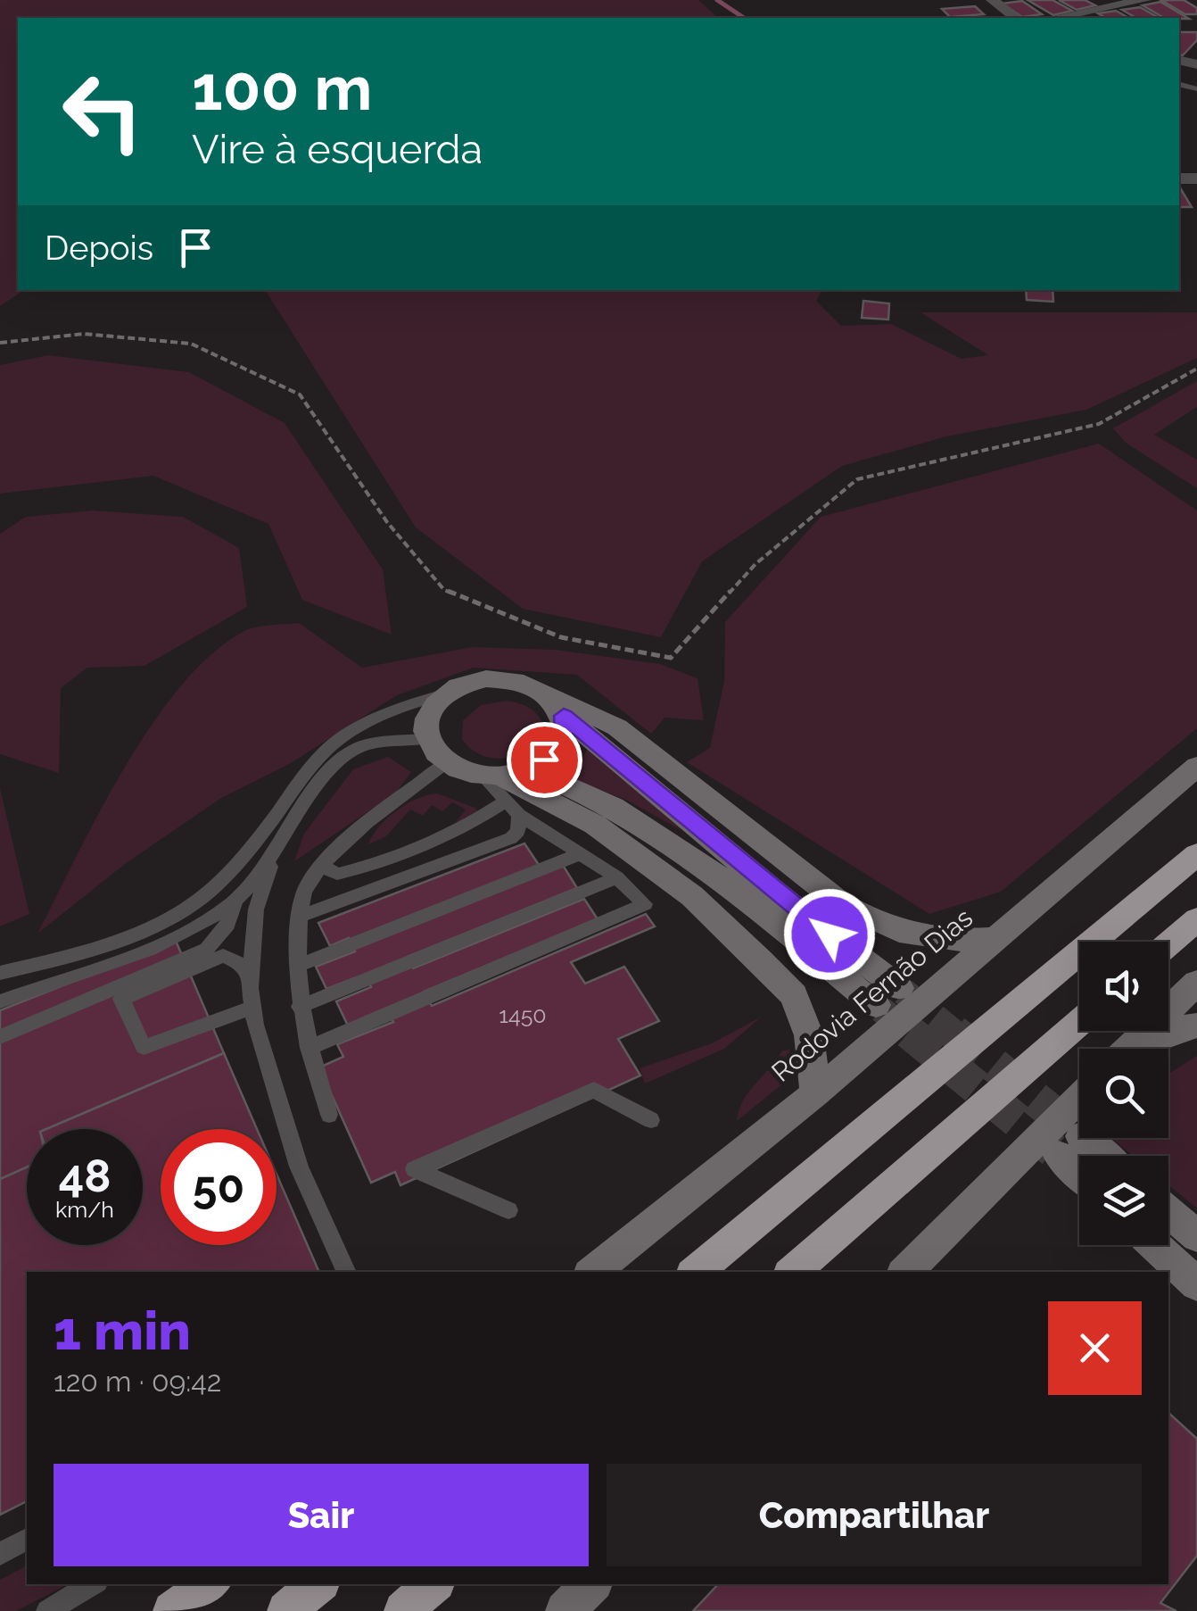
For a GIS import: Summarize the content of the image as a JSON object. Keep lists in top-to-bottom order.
{
  "streets": {
    "main road": ["Rodovia Fernão Dias"]
  },
  "house_numbers": ["1450"],
  "page": {
    "turn": ["100 m", "Vire à esquerda"],
    "then": "Depois",
    "speed": "48 km/h",
    "limit": "50",
    "heading": ["1 min", "120 m · 09:42"],
    "buttons": ["Sair", "Compartilhar"]
  }
}
